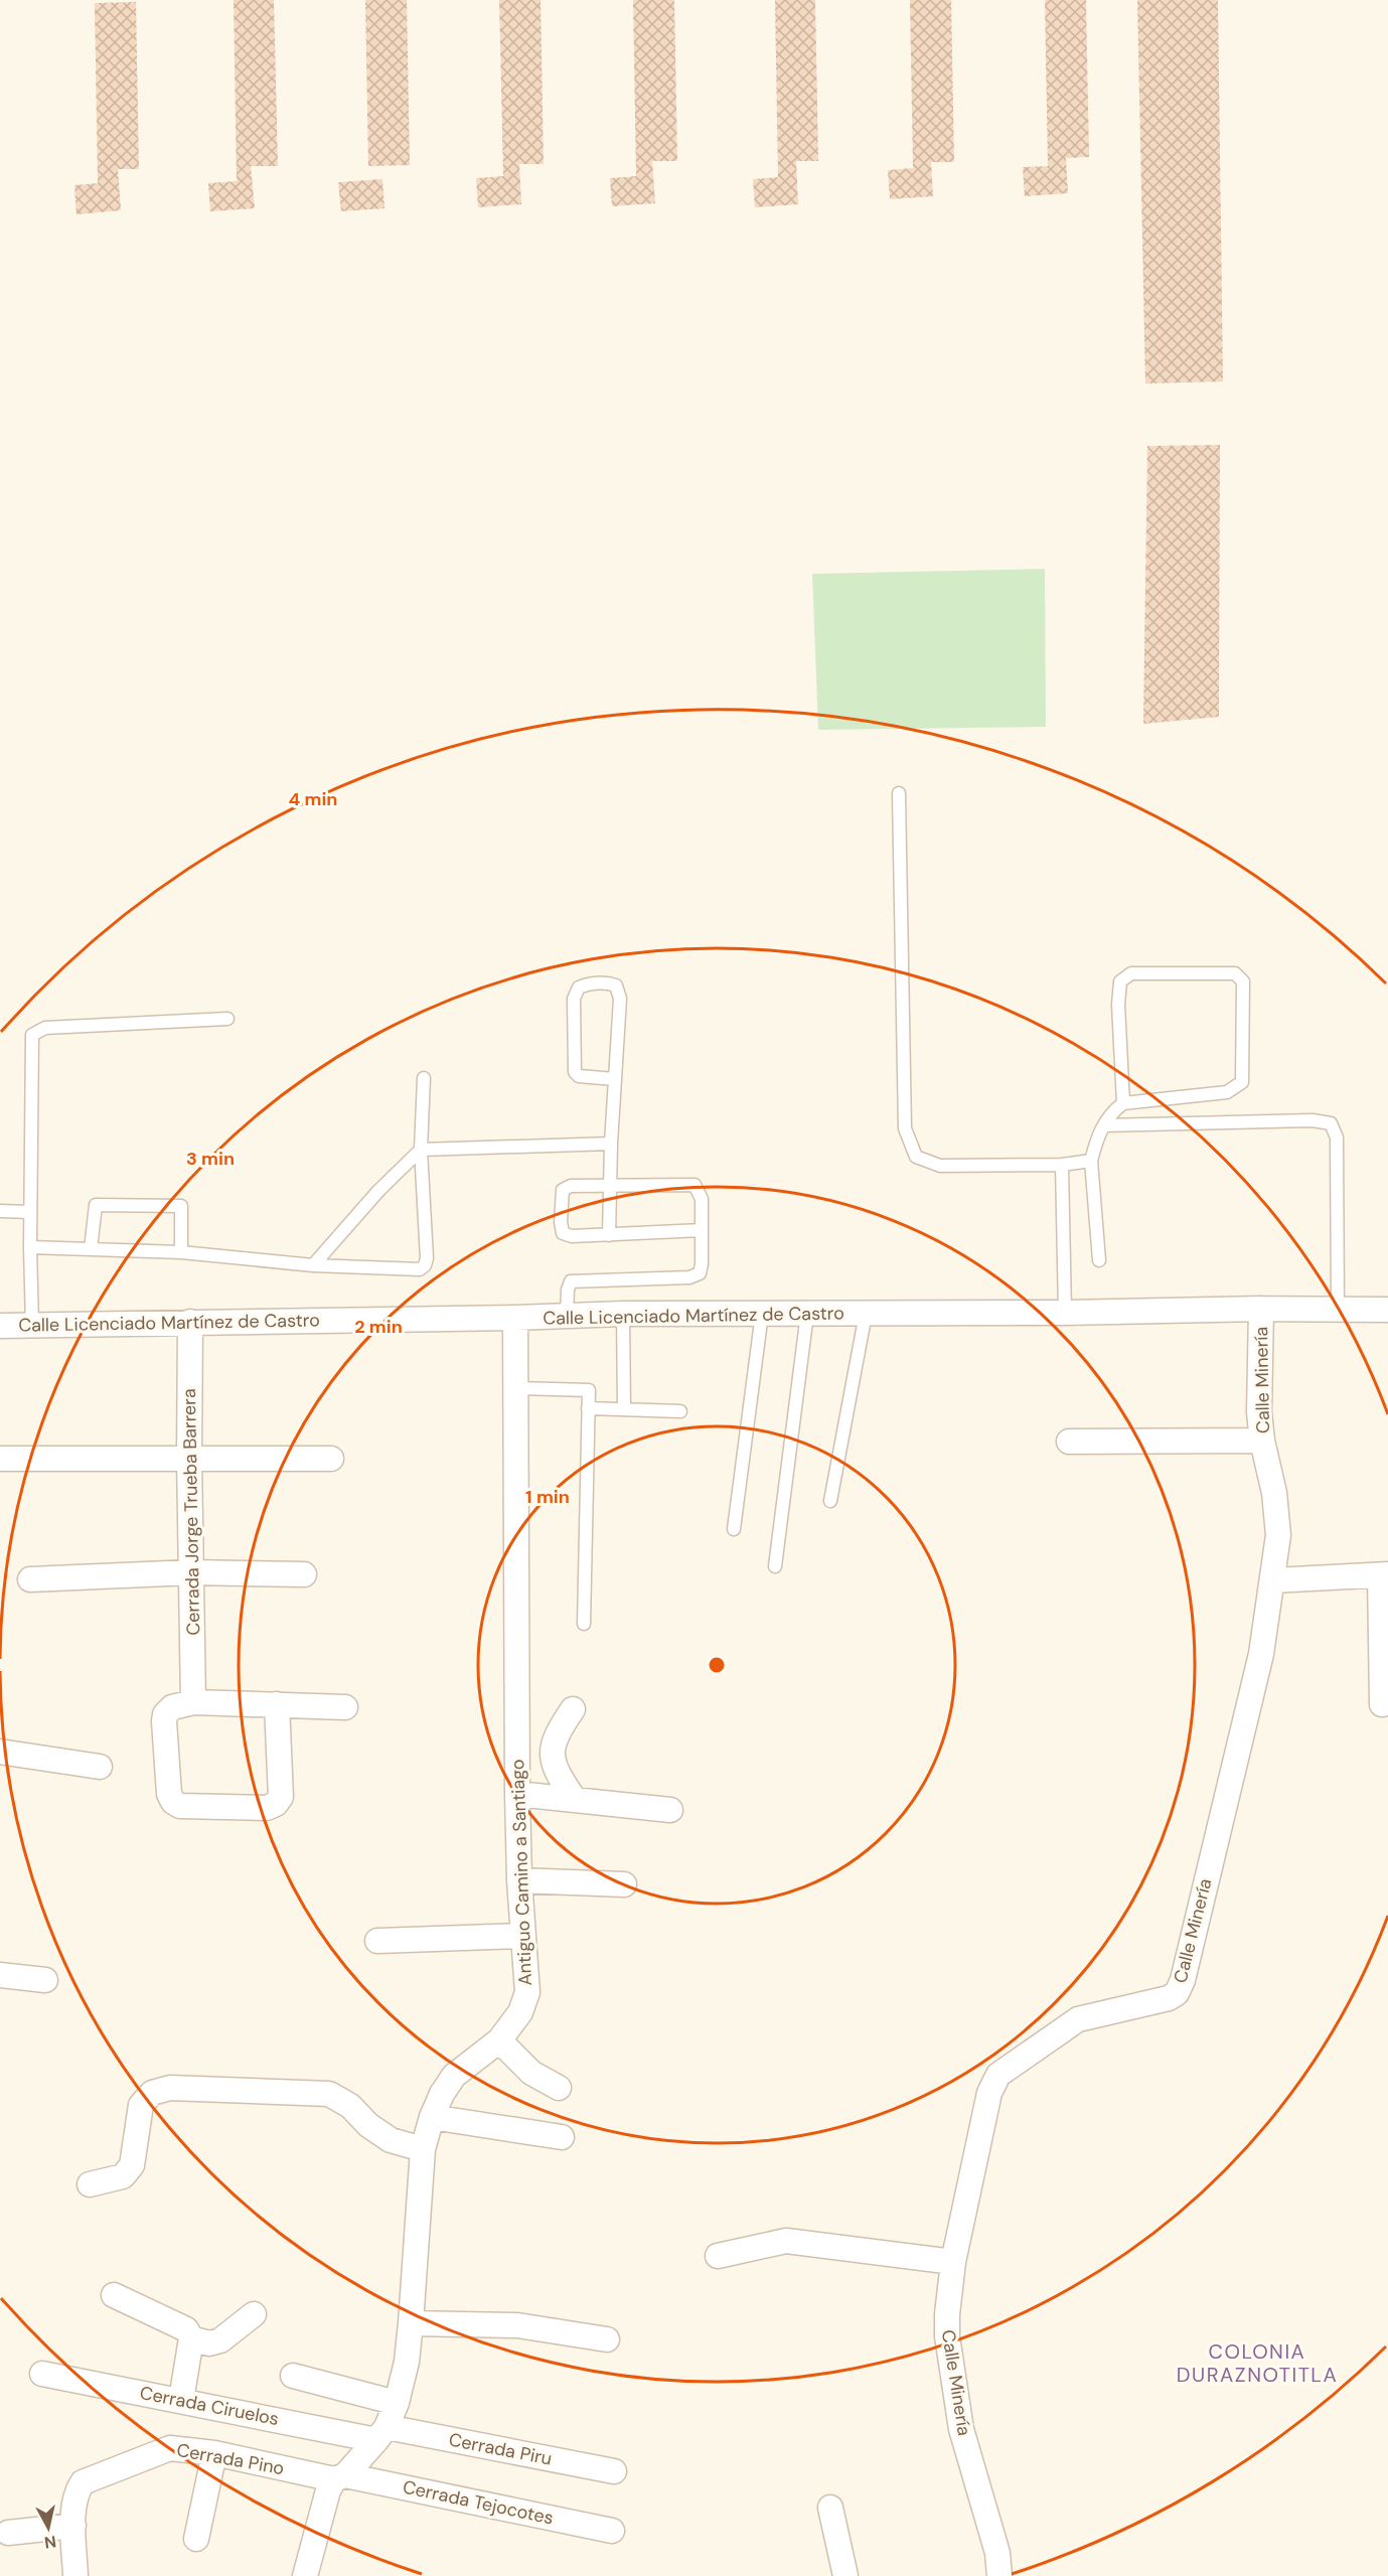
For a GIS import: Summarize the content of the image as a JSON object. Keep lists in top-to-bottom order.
{
  "streets": {
    "street": [
      "Calle Licenciado Martínez de Castro",
      "Calle Minería",
      "Cerrada Jorge Trueba Barrera",
      "Antiguo Camino a Santiago",
      "Cerrada Ciruelos",
      "Cerrada Piru",
      "Cerrada Pino",
      "Cerrada Tejocotes"
    ]
  },
  "crossings": [
    ["Calle Licenciado Martínez de Castro", "Calle Minería"],
    ["Calle Licenciado Martínez de Castro", "Cerrada Jorge Trueba Barrera"],
    ["Calle Licenciado Martínez de Castro", "Antiguo Camino a Santiago"],
    ["Antiguo Camino a Santiago", "Cerrada Ciruelos"],
    ["Antiguo Camino a Santiago", "Cerrada Piru"],
    ["Antiguo Camino a Santiago", "Cerrada Pino"],
    ["Antiguo Camino a Santiago", "Cerrada Tejocotes"],
    ["Cerrada Ciruelos", "Cerrada Piru"],
    ["Cerrada Pino", "Cerrada Tejocotes"]
  ],
  "districts": ["COLONIA DURAZNOTITLA"],
  "north": "bottom",
  "rings": [
    "4 min",
    "3 min",
    "2 min",
    "1 min"
  ]
}
